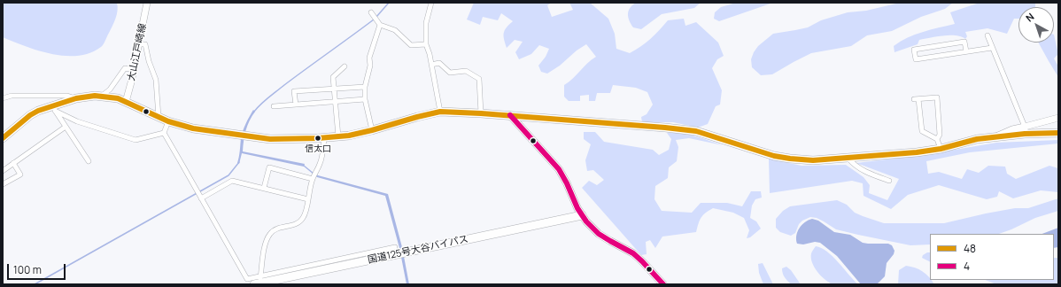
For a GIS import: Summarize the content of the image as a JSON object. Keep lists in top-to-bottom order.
{
  "streets": {
    "highway": ["国道125号大谷バイパス"],
    "main road": ["大山江戸崎線"]
  },
  "places": ["信太口"],
  "lines": ["transit line 48", "transit line 4"],
  "legend": ["48", "4"],
  "scale_bar": "100 m",
  "north": "top left"
}
